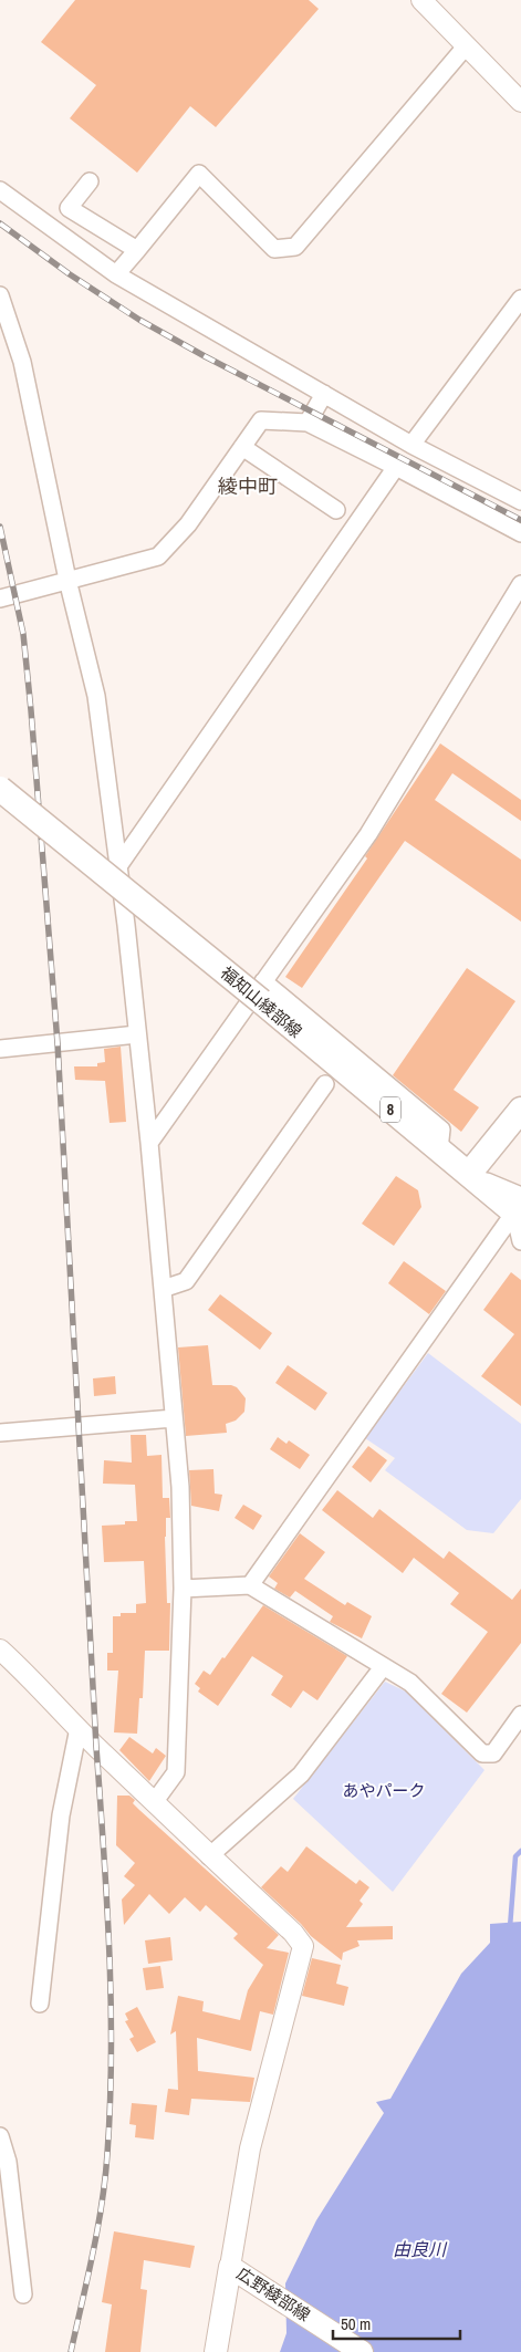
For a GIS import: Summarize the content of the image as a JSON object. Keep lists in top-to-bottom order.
{
  "streets": {
    "main road": ["福知山綾部線", "8", "広野綾部線"]
  },
  "districts": ["綾中町"],
  "water": ["由良川"],
  "parks": ["あやパーク"],
  "scale_bar": "50 m"
}
